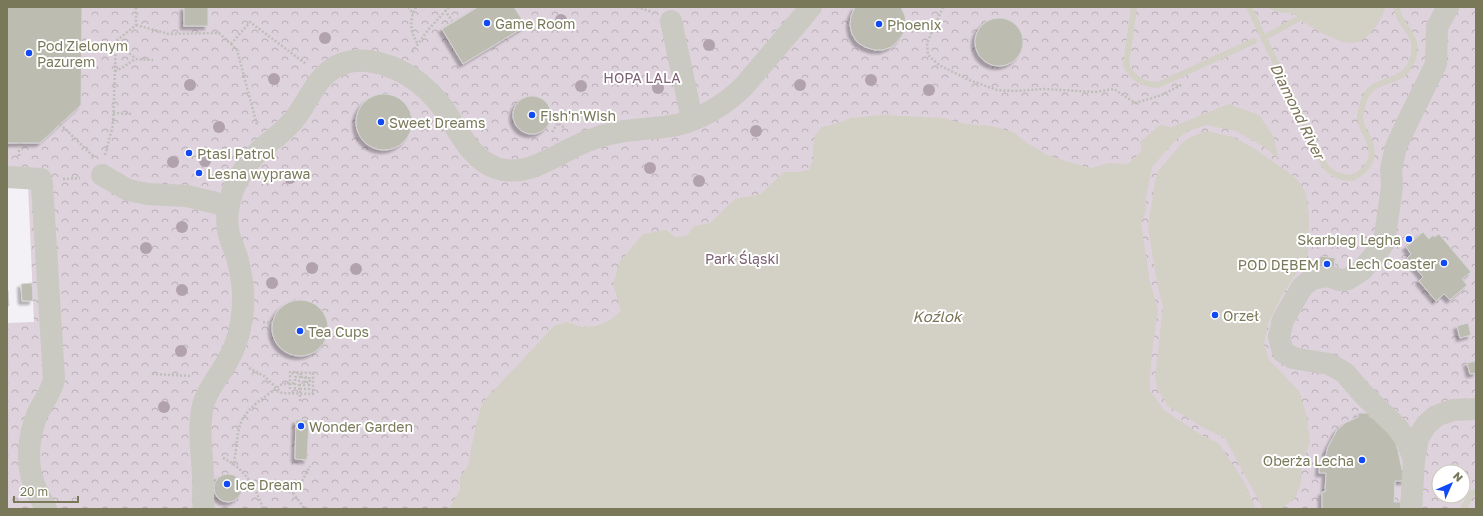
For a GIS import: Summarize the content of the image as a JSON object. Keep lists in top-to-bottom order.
{
  "water": ["Diamond River", "Koźlok"],
  "parks": ["HOPA LALA", "Park Śląski"],
  "places": [
    "Game Room",
    "Phoenix",
    "Pod Zielonym Pazurem",
    "Fish'n'Wish",
    "Sweet Dreams",
    "Ptasi Patrol",
    "Lesna wyprawa",
    "Skarbieg Legha",
    "Lech Coaster",
    "POD DĘBEM",
    "Orzeł",
    "Tea Cups",
    "Wonder Garden",
    "Oberża Lecha",
    "Ice Dream"
  ],
  "scale_bar": "20 m",
  "north": "top right"
}
